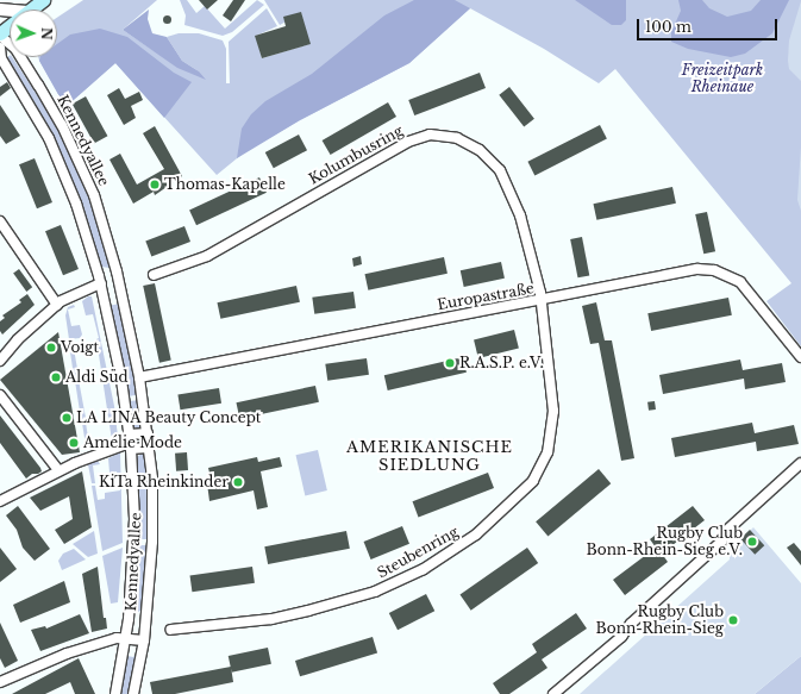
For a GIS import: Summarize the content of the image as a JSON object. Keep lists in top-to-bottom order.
{
  "streets": {
    "street": [
      "Kennedyallee",
      "Kolumbusring",
      "Europastraße",
      "Steubenring"
    ]
  },
  "crossings": [
    ["Kennedyallee", "Europastraße"],
    ["Kolumbusring", "Europastraße"],
    ["Kolumbusring", "Steubenring"],
    ["Europastraße", "Steubenring"]
  ],
  "districts": ["AMERIKANISCHE SIEDLUNG"],
  "parks": ["Freizeitpark Rheinaue"],
  "places": [
    "Thomas-Kapelle",
    "Voigt",
    "R.A.S.P. e.V.",
    "Aldi Süd",
    "LA LINA Beauty Concept",
    "Amélie Mode",
    "KiTa Rheinkinder",
    "Rugby Club Bonn-Rhein-Sieg e.V.",
    "Rugby Club Bonn-Rhein-Sieg"
  ],
  "scale_bar": "100 m",
  "north": "right"
}
